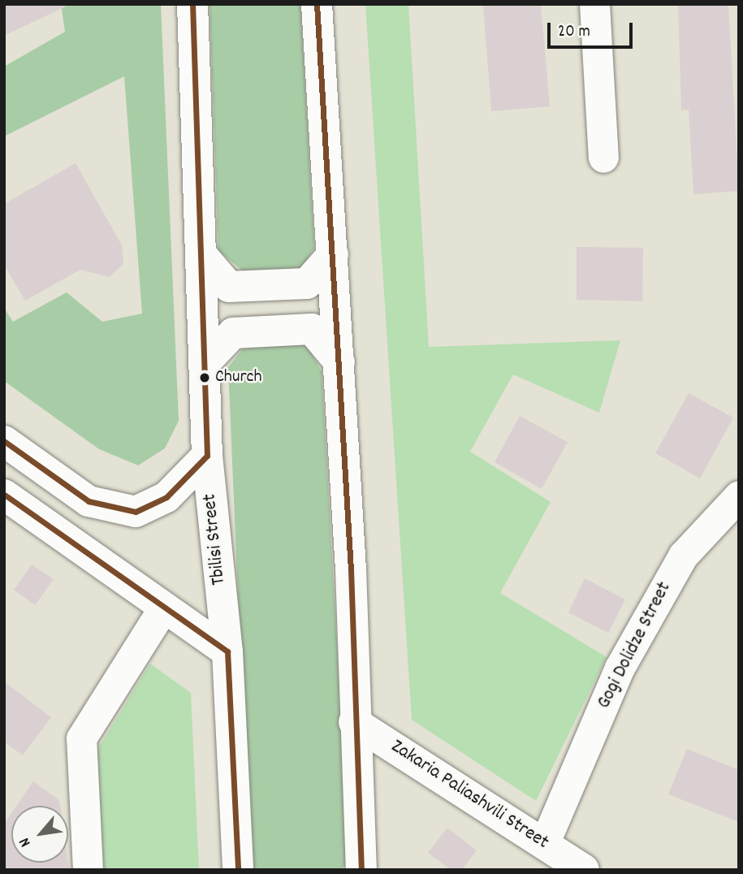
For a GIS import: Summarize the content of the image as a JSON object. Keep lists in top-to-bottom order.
{
  "streets": {
    "main road": ["Tbilisi Street", "Zakaria Paliashvili Street"],
    "street": ["Gogi Dolidze Street"]
  },
  "crossings": [
    ["Gogi Dolidze Street", "Zakaria Paliashvili Street"]
  ],
  "places": ["Church"],
  "scale_bar": "20 m",
  "north": "bottom left"
}
